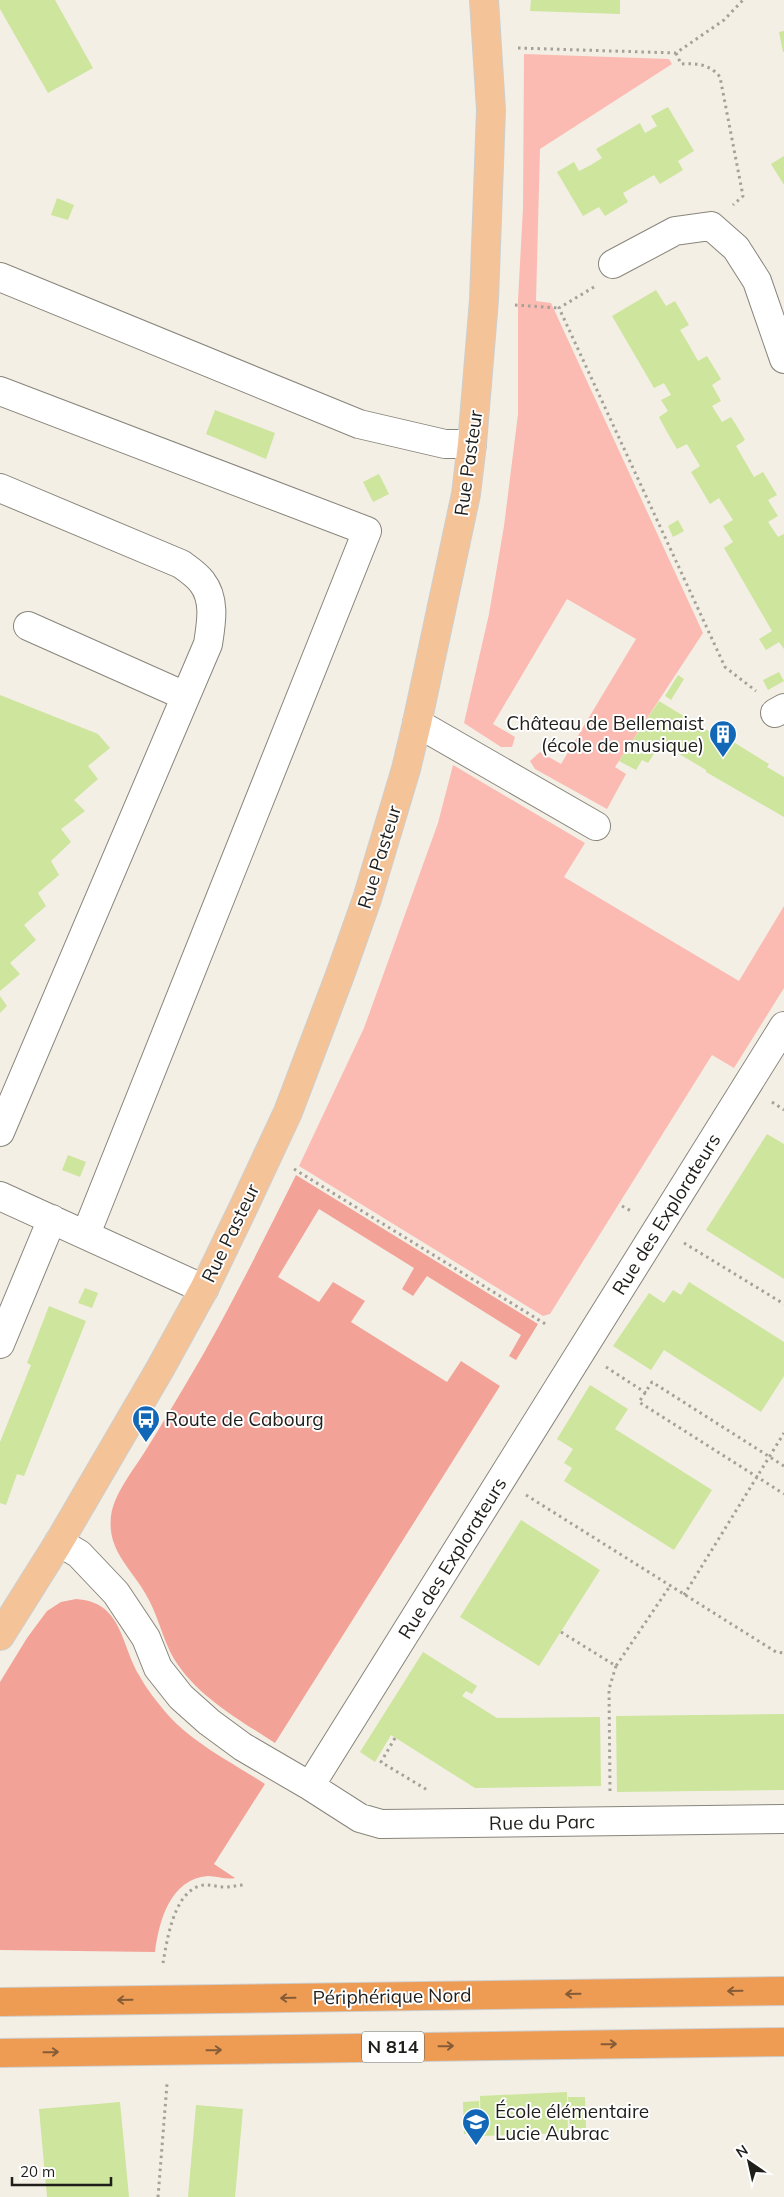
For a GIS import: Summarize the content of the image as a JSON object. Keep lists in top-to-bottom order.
{
  "streets": {
    "highway": ["Périphérique Nord", "N 814"],
    "main road": ["Rue Pasteur"],
    "street": ["Rue des Explorateurs", "Rue du Parc"]
  },
  "crossings": [
    ["Rue des Explorateurs", "Rue du Parc"]
  ],
  "places": {
    "building": ["Château de Bellemaist (école de musique)"],
    "bus stop": ["Route de Cabourg"],
    "school or university": ["École élémentaire Lucie Aubrac"]
  },
  "scale_bar": "20 m",
  "north": "top left"
}
